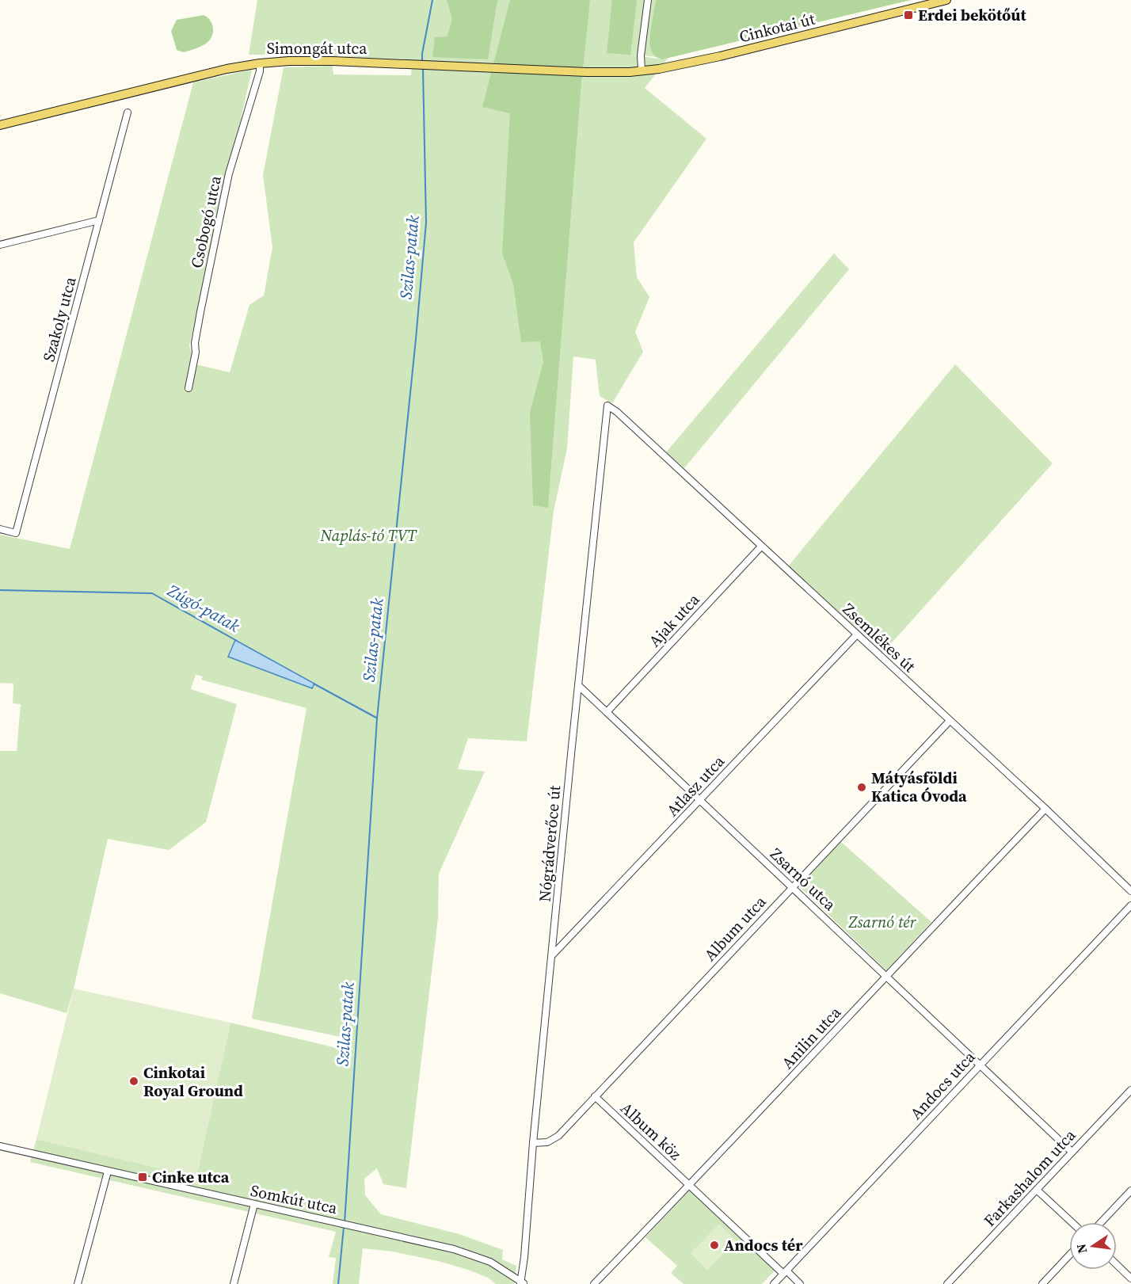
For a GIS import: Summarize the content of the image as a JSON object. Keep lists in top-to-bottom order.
{
  "streets": {
    "main road": ["Cinkotai út", "Simongát utca"],
    "street": [
      "Csobogó utca",
      "Szakoly utca",
      "Ajak utca",
      "Zsemlékes út",
      "Atlasz utca",
      "Nógrádverőce út",
      "Zsarnó utca",
      "Album utca",
      "Anilin utca",
      "Andocs utca",
      "Album köz",
      "Farkashalom utca",
      "Somkút utca"
    ]
  },
  "crossings": [
    ["Cinkotai út", "Simongát utca"],
    ["Simongát utca", "Csobogó utca"],
    ["Ajak utca", "Zsemlékes út"],
    ["Ajak utca", "Zsarnó utca"],
    ["Zsemlékes út", "Atlasz utca"],
    ["Zsemlékes út", "Nógrádverőce út"],
    ["Zsemlékes út", "Album utca"],
    ["Zsemlékes út", "Anilin utca"],
    ["Atlasz utca", "Nógrádverőce út"],
    ["Atlasz utca", "Zsarnó utca"],
    ["Nógrádverőce út", "Zsarnó utca"],
    ["Nógrádverőce út", "Album utca"],
    ["Nógrádverőce út", "Somkút utca"],
    ["Zsarnó utca", "Album utca"],
    ["Zsarnó utca", "Anilin utca"],
    ["Zsarnó utca", "Andocs utca"],
    ["Zsarnó utca", "Farkashalom utca"],
    ["Album utca", "Album köz"],
    ["Anilin utca", "Album köz"]
  ],
  "water": ["Szilas-patak", "Zúgó-patak"],
  "parks": ["Naplás-tó TVT", "Zsarnó tér"],
  "places": {
    "transit": ["Erdei bekötőút", "Cinke utca"],
    "other": ["Mátyásföldi Katica Óvoda", "Cinkotai Royal Ground", "Andocs tér"]
  },
  "north": "left"
}
